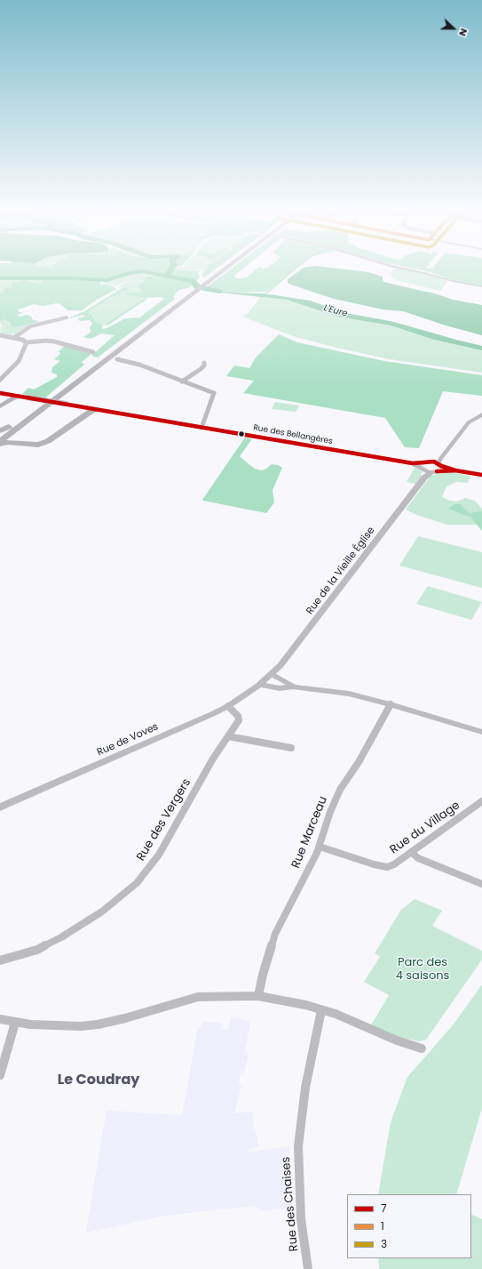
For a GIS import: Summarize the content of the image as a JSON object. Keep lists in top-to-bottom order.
{
  "streets": {
    "main road": ["Rue des Bellangères", "Rue de la Vieille Église", "Rue de Voves"],
    "street": [
      "Rue des Vergers",
      "Rue du Village",
      "Rue Marceau",
      "Rue des Chaises"
    ]
  },
  "crossings": [
    ["Rue des Bellangères", "Rue de la Vieille Église"],
    ["Rue de la Vieille Église", "Rue de Voves"],
    ["Rue de Voves", "Rue des Vergers"],
    ["Rue du Village", "Rue Marceau"]
  ],
  "districts": ["Le Coudray"],
  "water": ["L'Eure"],
  "parks": ["Parc des 4 saisons"],
  "lines": ["transit line 7"],
  "legend": ["7", "1", "3"],
  "north": "right"
}
